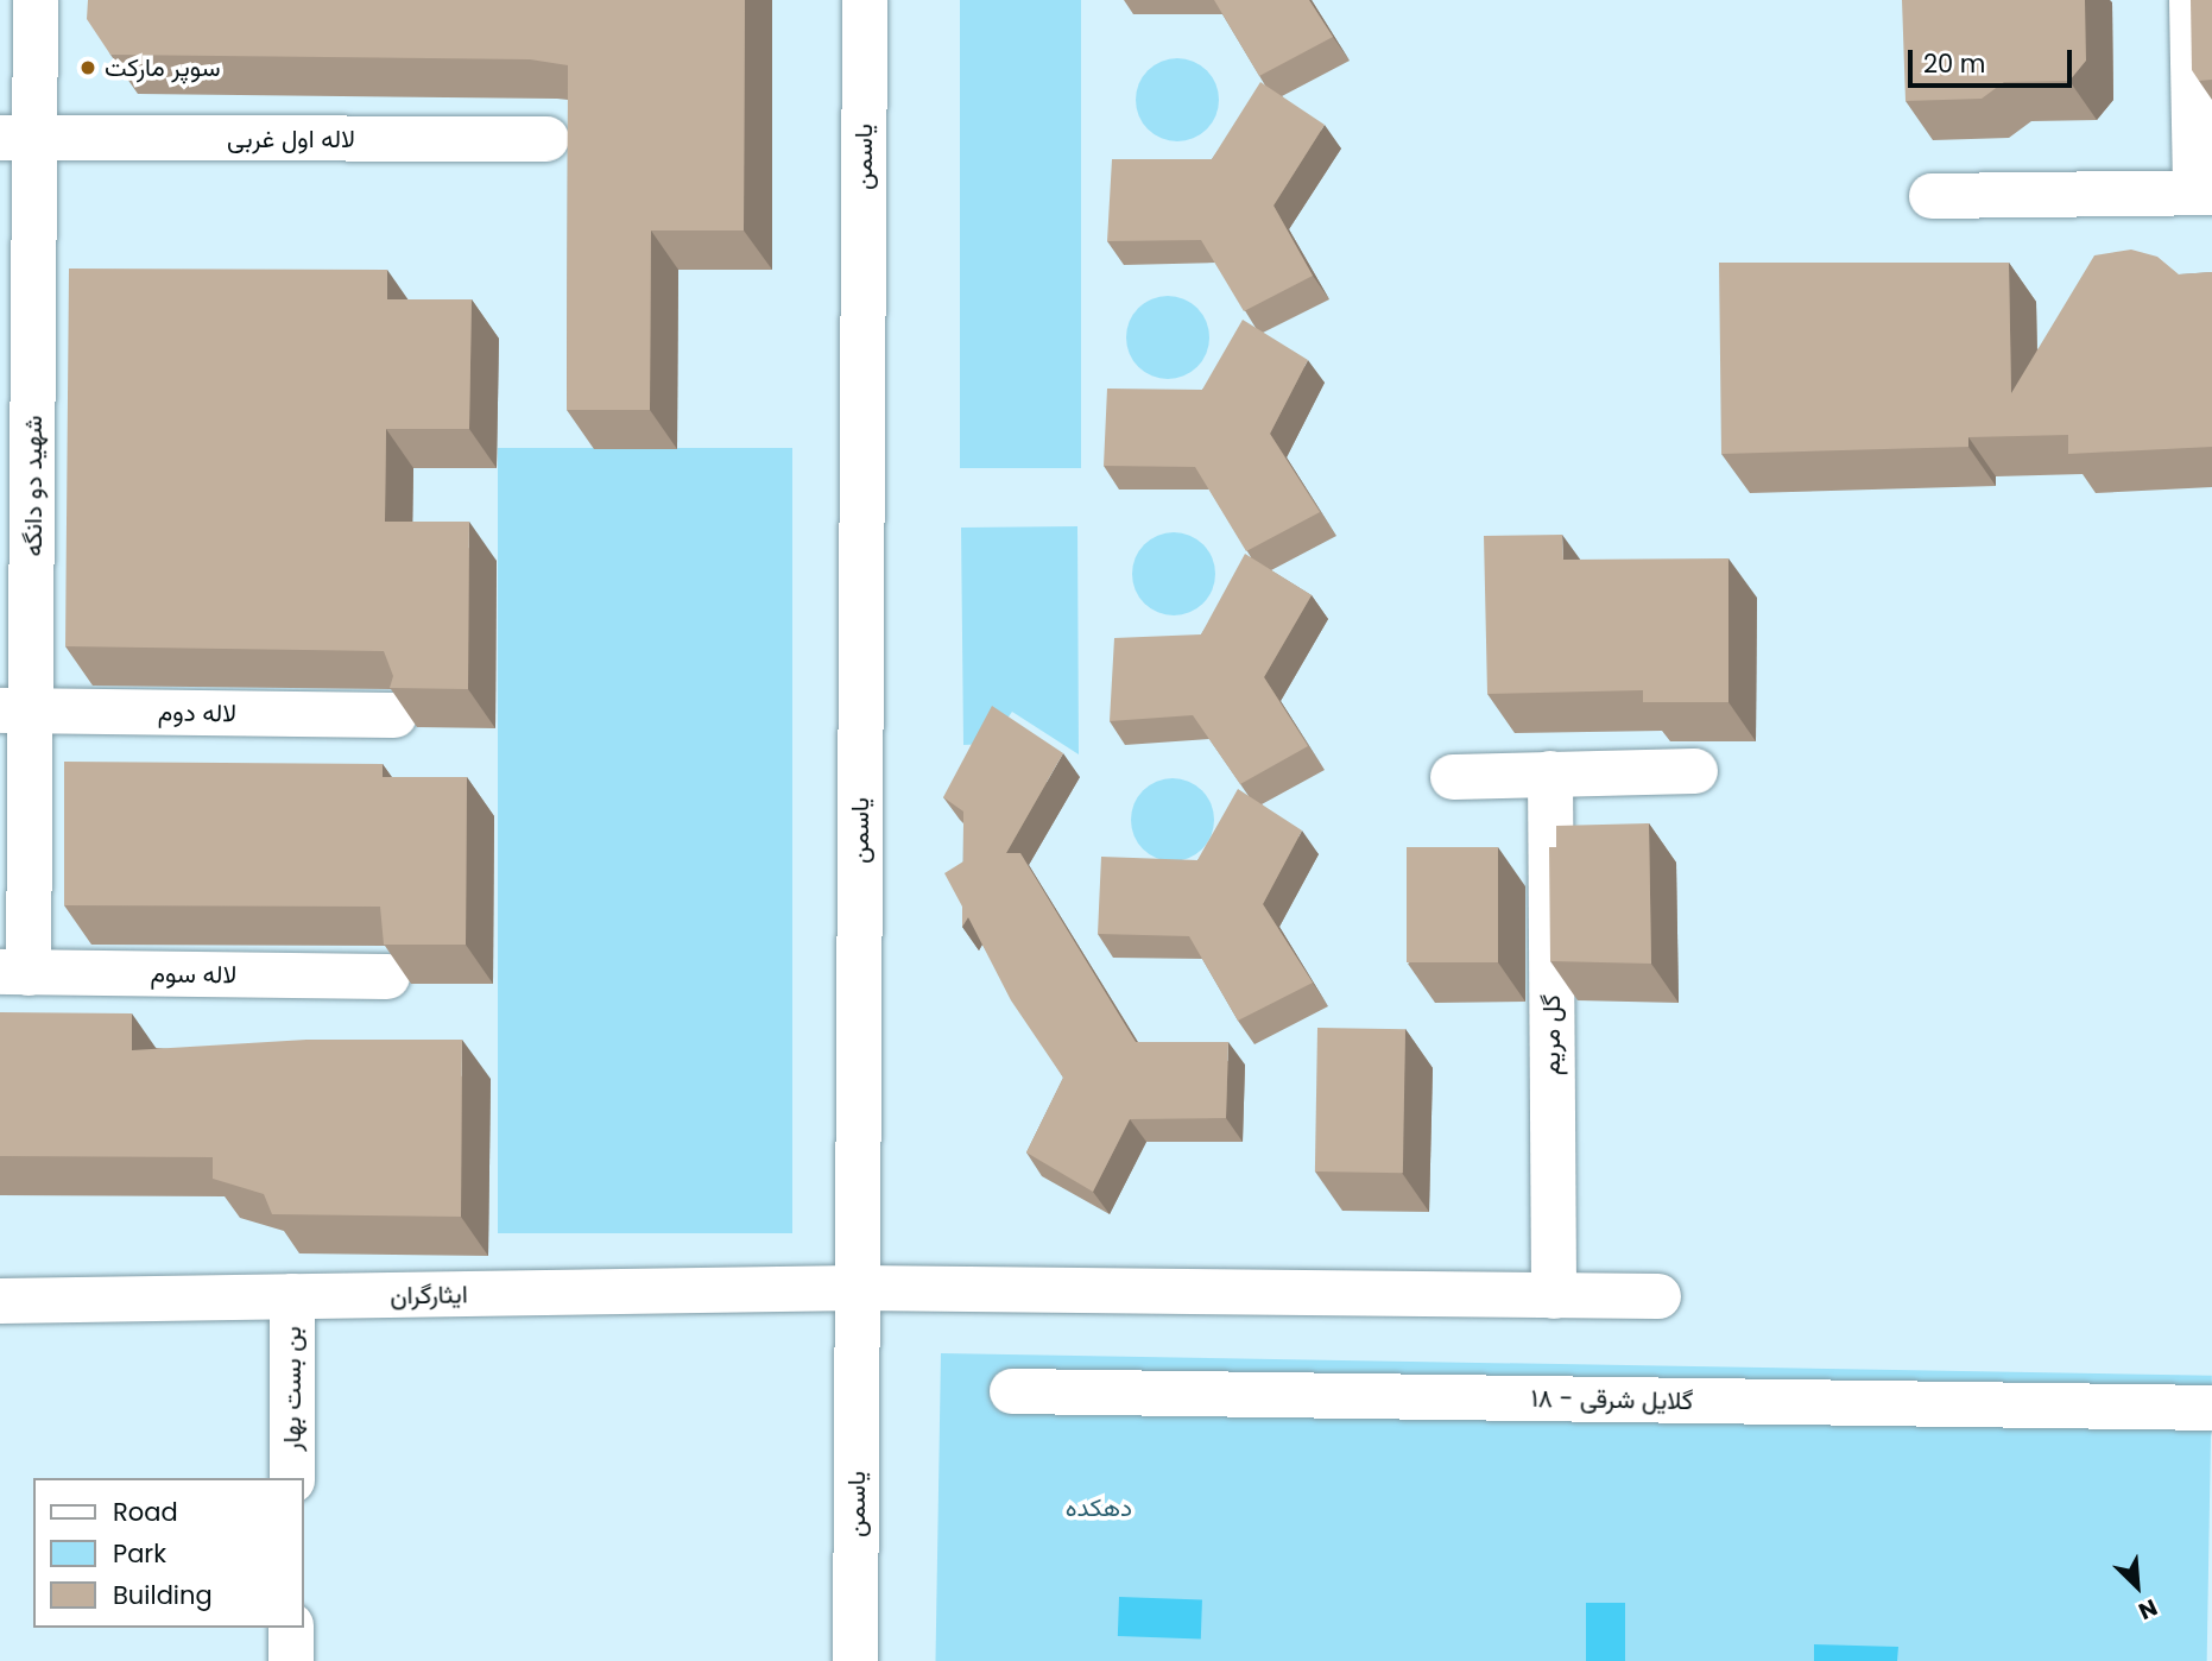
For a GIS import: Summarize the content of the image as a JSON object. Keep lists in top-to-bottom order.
{
  "streets": {
    "street": [
      "لاله اول غربی",
      "یاسمن",
      "شهید دو دانگه",
      "لاله دوم",
      "لاله سوم",
      "گل مریم",
      "ایثارگران",
      "بن بست بهار",
      "گلایل شرقی - ۱۸"
    ]
  },
  "crossings": [
    ["لاله اول غربی", "شهید دو دانگه"],
    ["یاسمن", "ایثارگران"],
    ["شهید دو دانگه", "لاله دوم"],
    ["شهید دو دانگه", "لاله سوم"],
    ["گل مریم", "ایثارگران"],
    ["ایثارگران", "بن بست بهار"]
  ],
  "parks": ["دهکده"],
  "places": ["سوپر مارکت"],
  "legend": ["Road", "Park", "Building"],
  "scale_bar": "20 m",
  "north": "bottom right"
}
